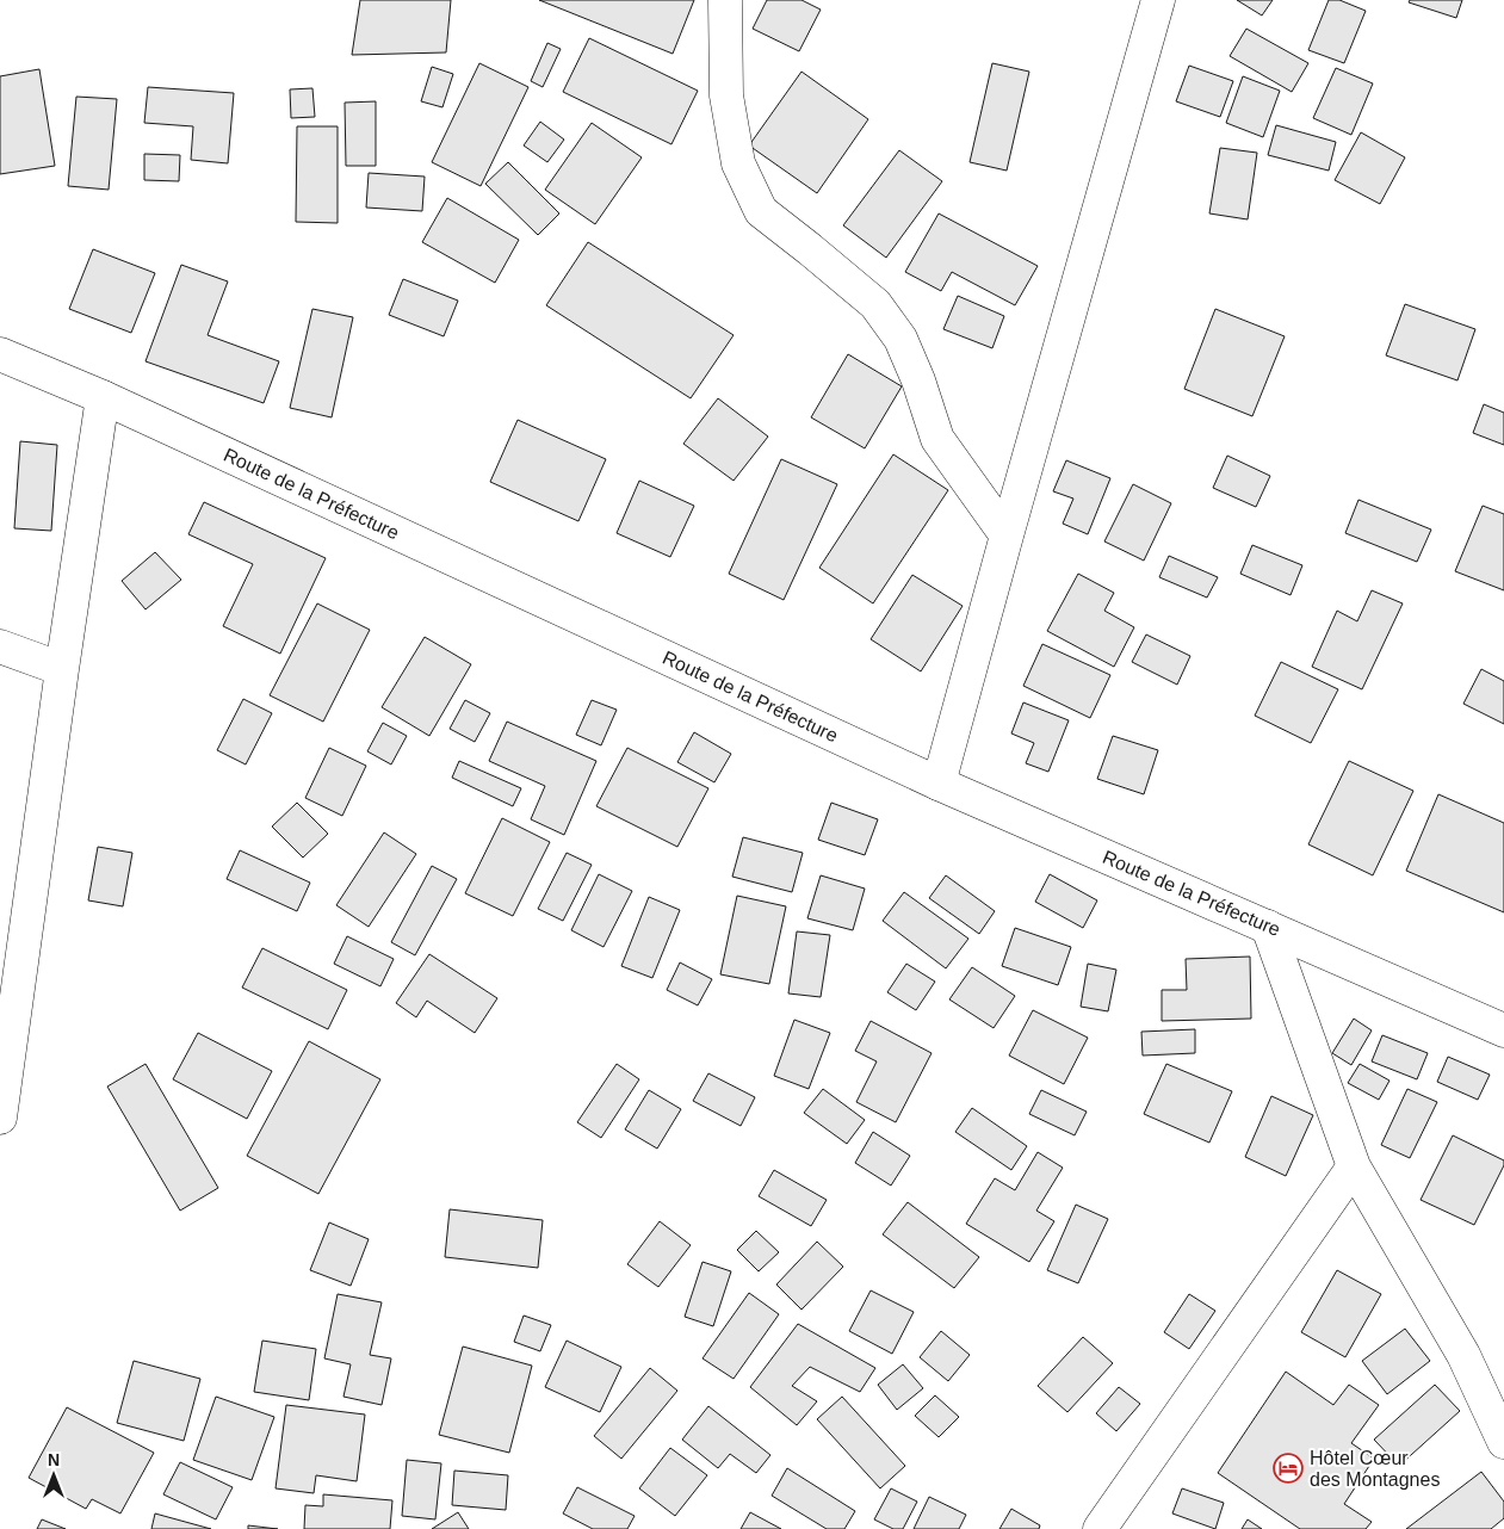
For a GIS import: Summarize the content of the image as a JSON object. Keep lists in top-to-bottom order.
{
  "streets": {
    "street": ["Route de la Préfecture"]
  },
  "places": {
    "hotel": ["Hôtel Cœur des Montagnes"]
  },
  "north": "top"
}
